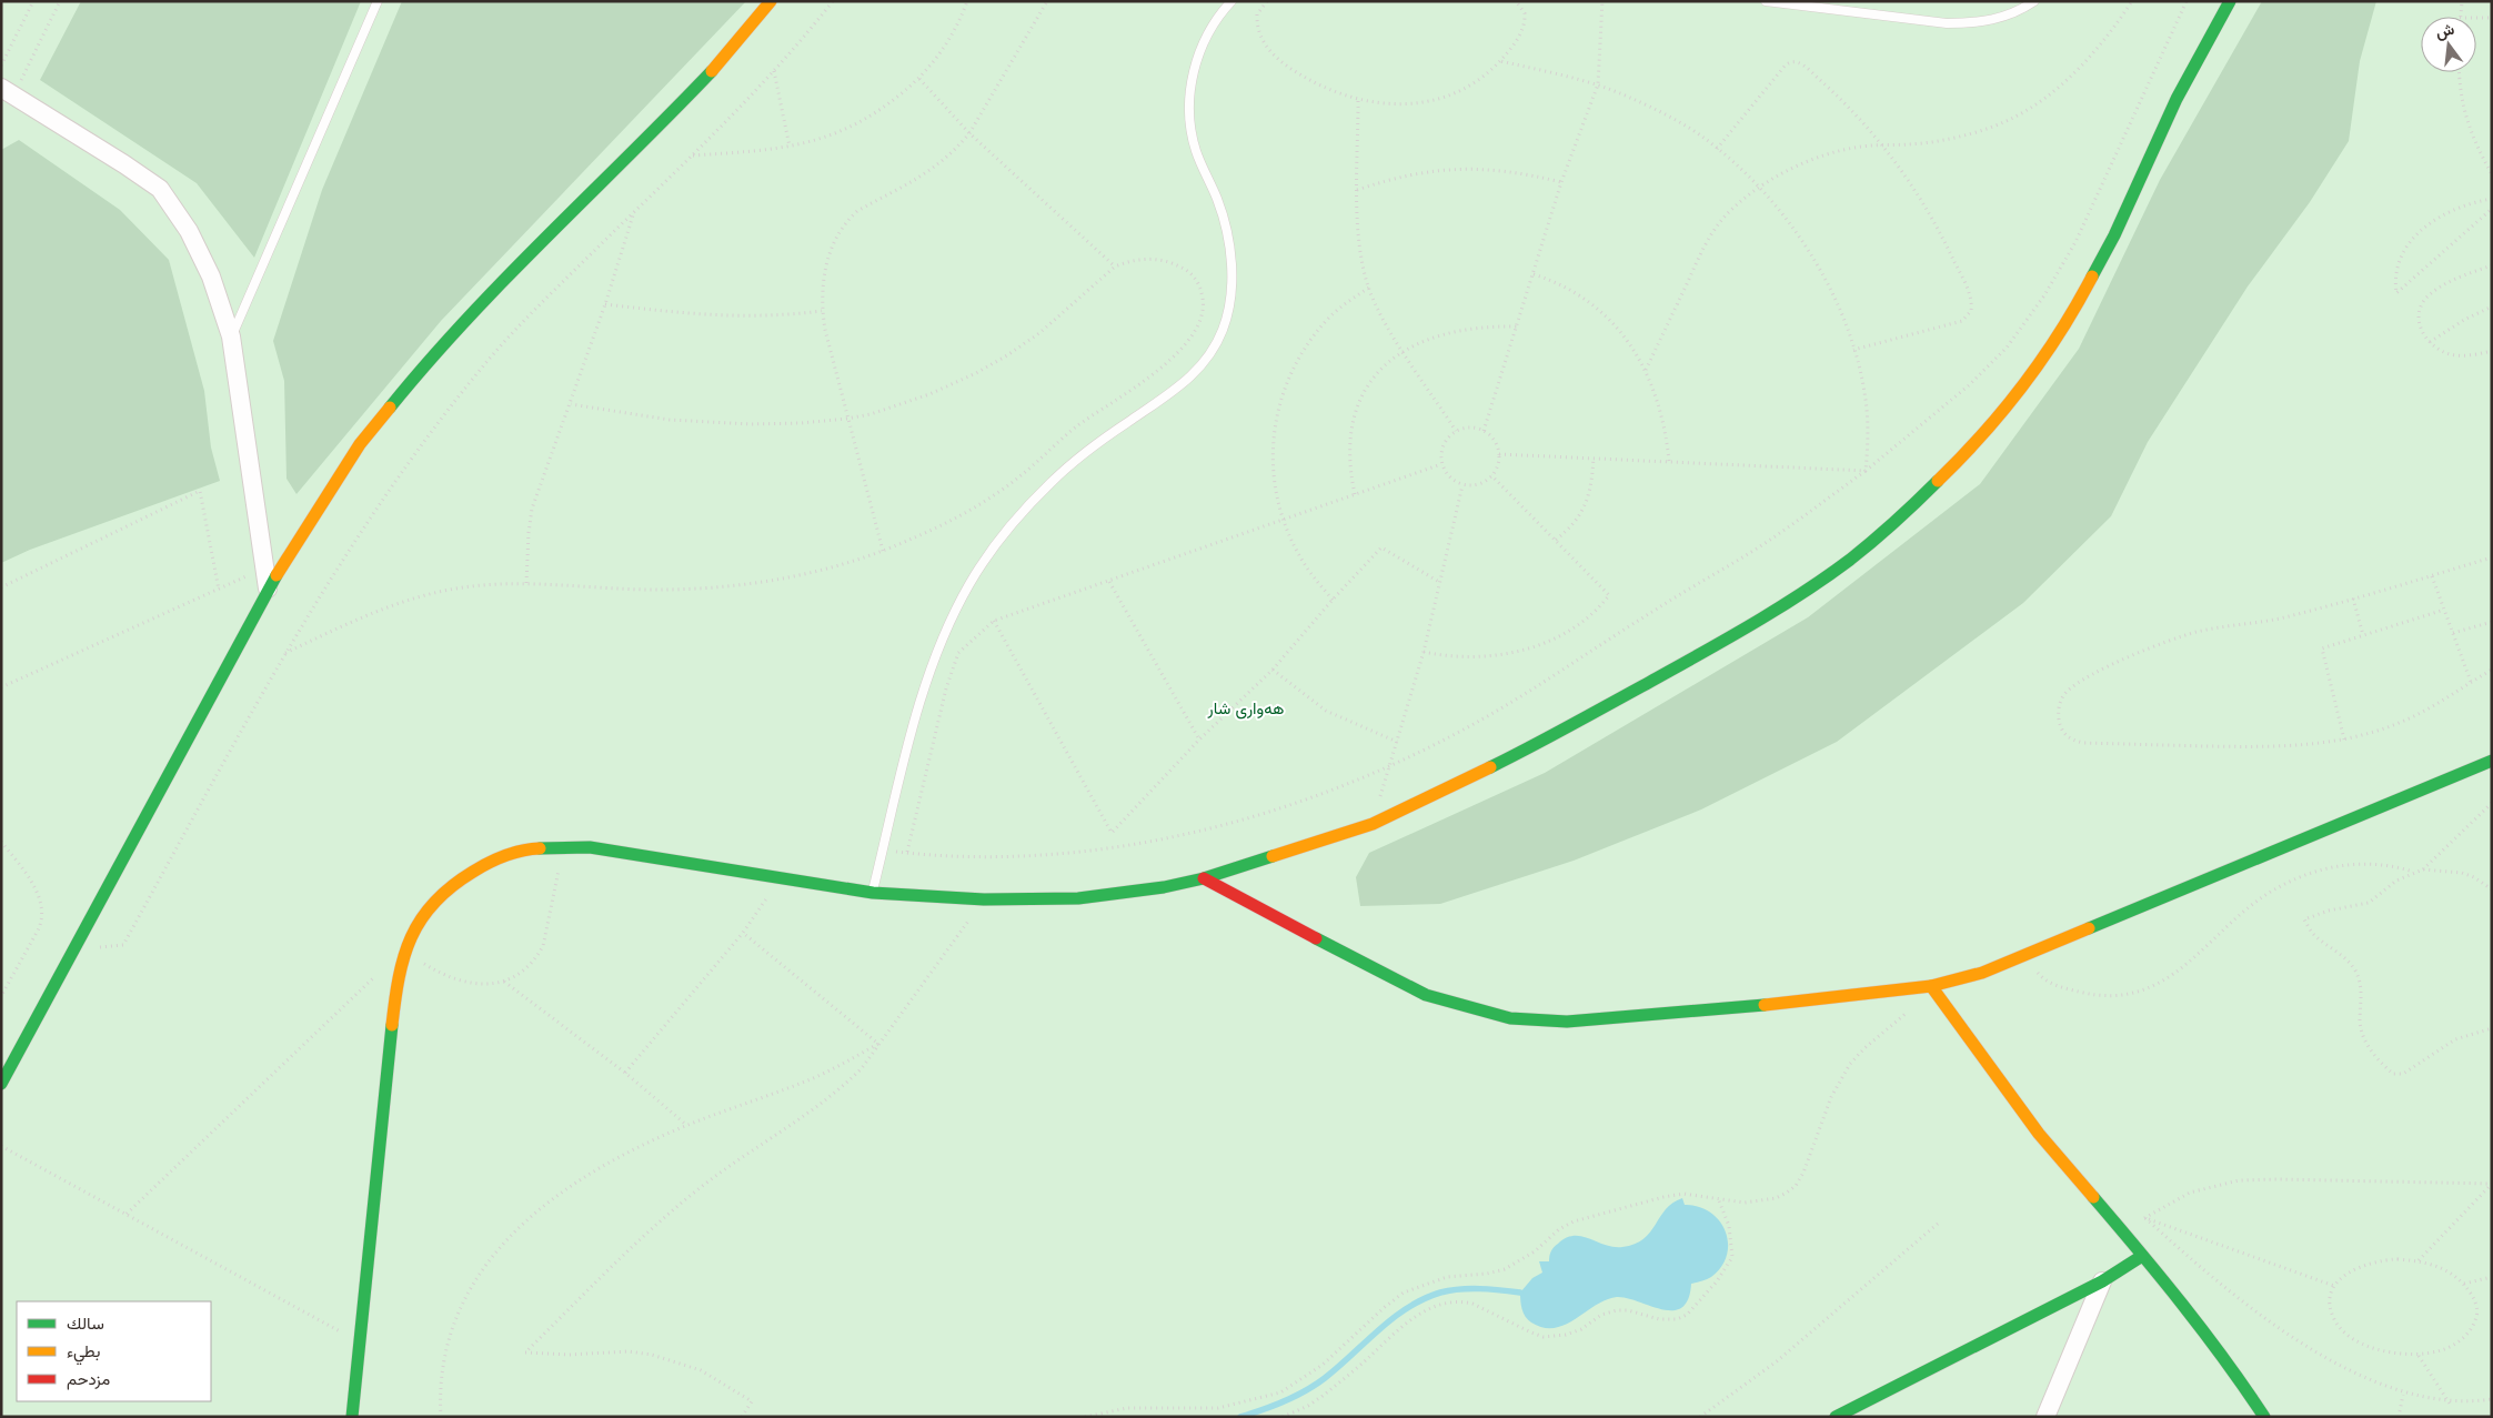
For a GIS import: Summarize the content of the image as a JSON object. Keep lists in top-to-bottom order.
{
  "parks": ["هەواری شار"],
  "legend": ["سالك", "بطيء", "مزدحم"],
  "north": "top"
}
